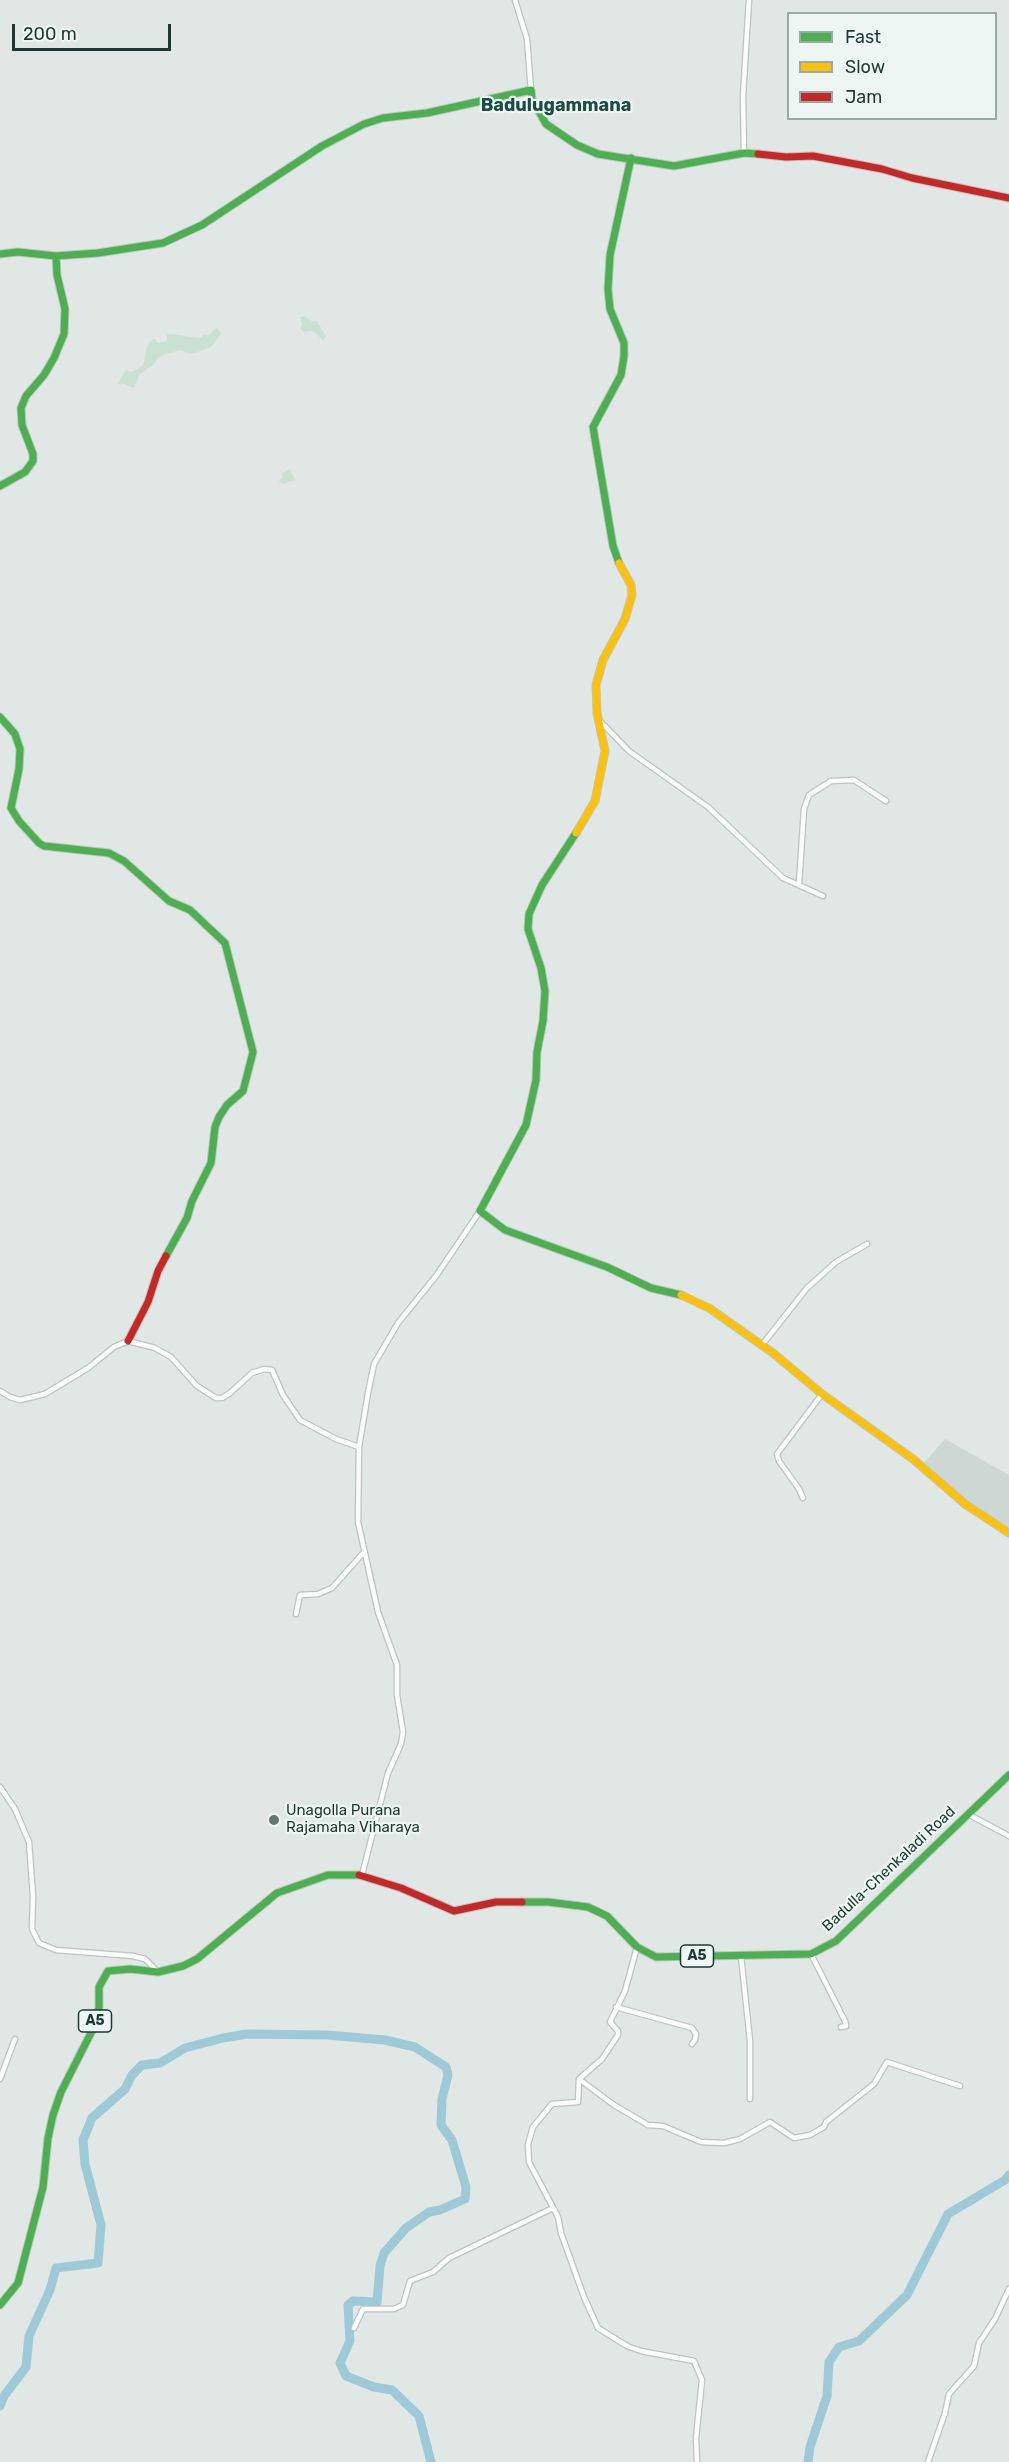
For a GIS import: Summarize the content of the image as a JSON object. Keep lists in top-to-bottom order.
{
  "streets": {
    "main road": ["Badulla-Chenkaladi Road", "A5"]
  },
  "districts": ["Badulugammana"],
  "places": ["Unagolla Purana Rajamaha Viharaya"],
  "legend": ["Fast", "Slow", "Jam"],
  "scale_bar": "200 m"
}
